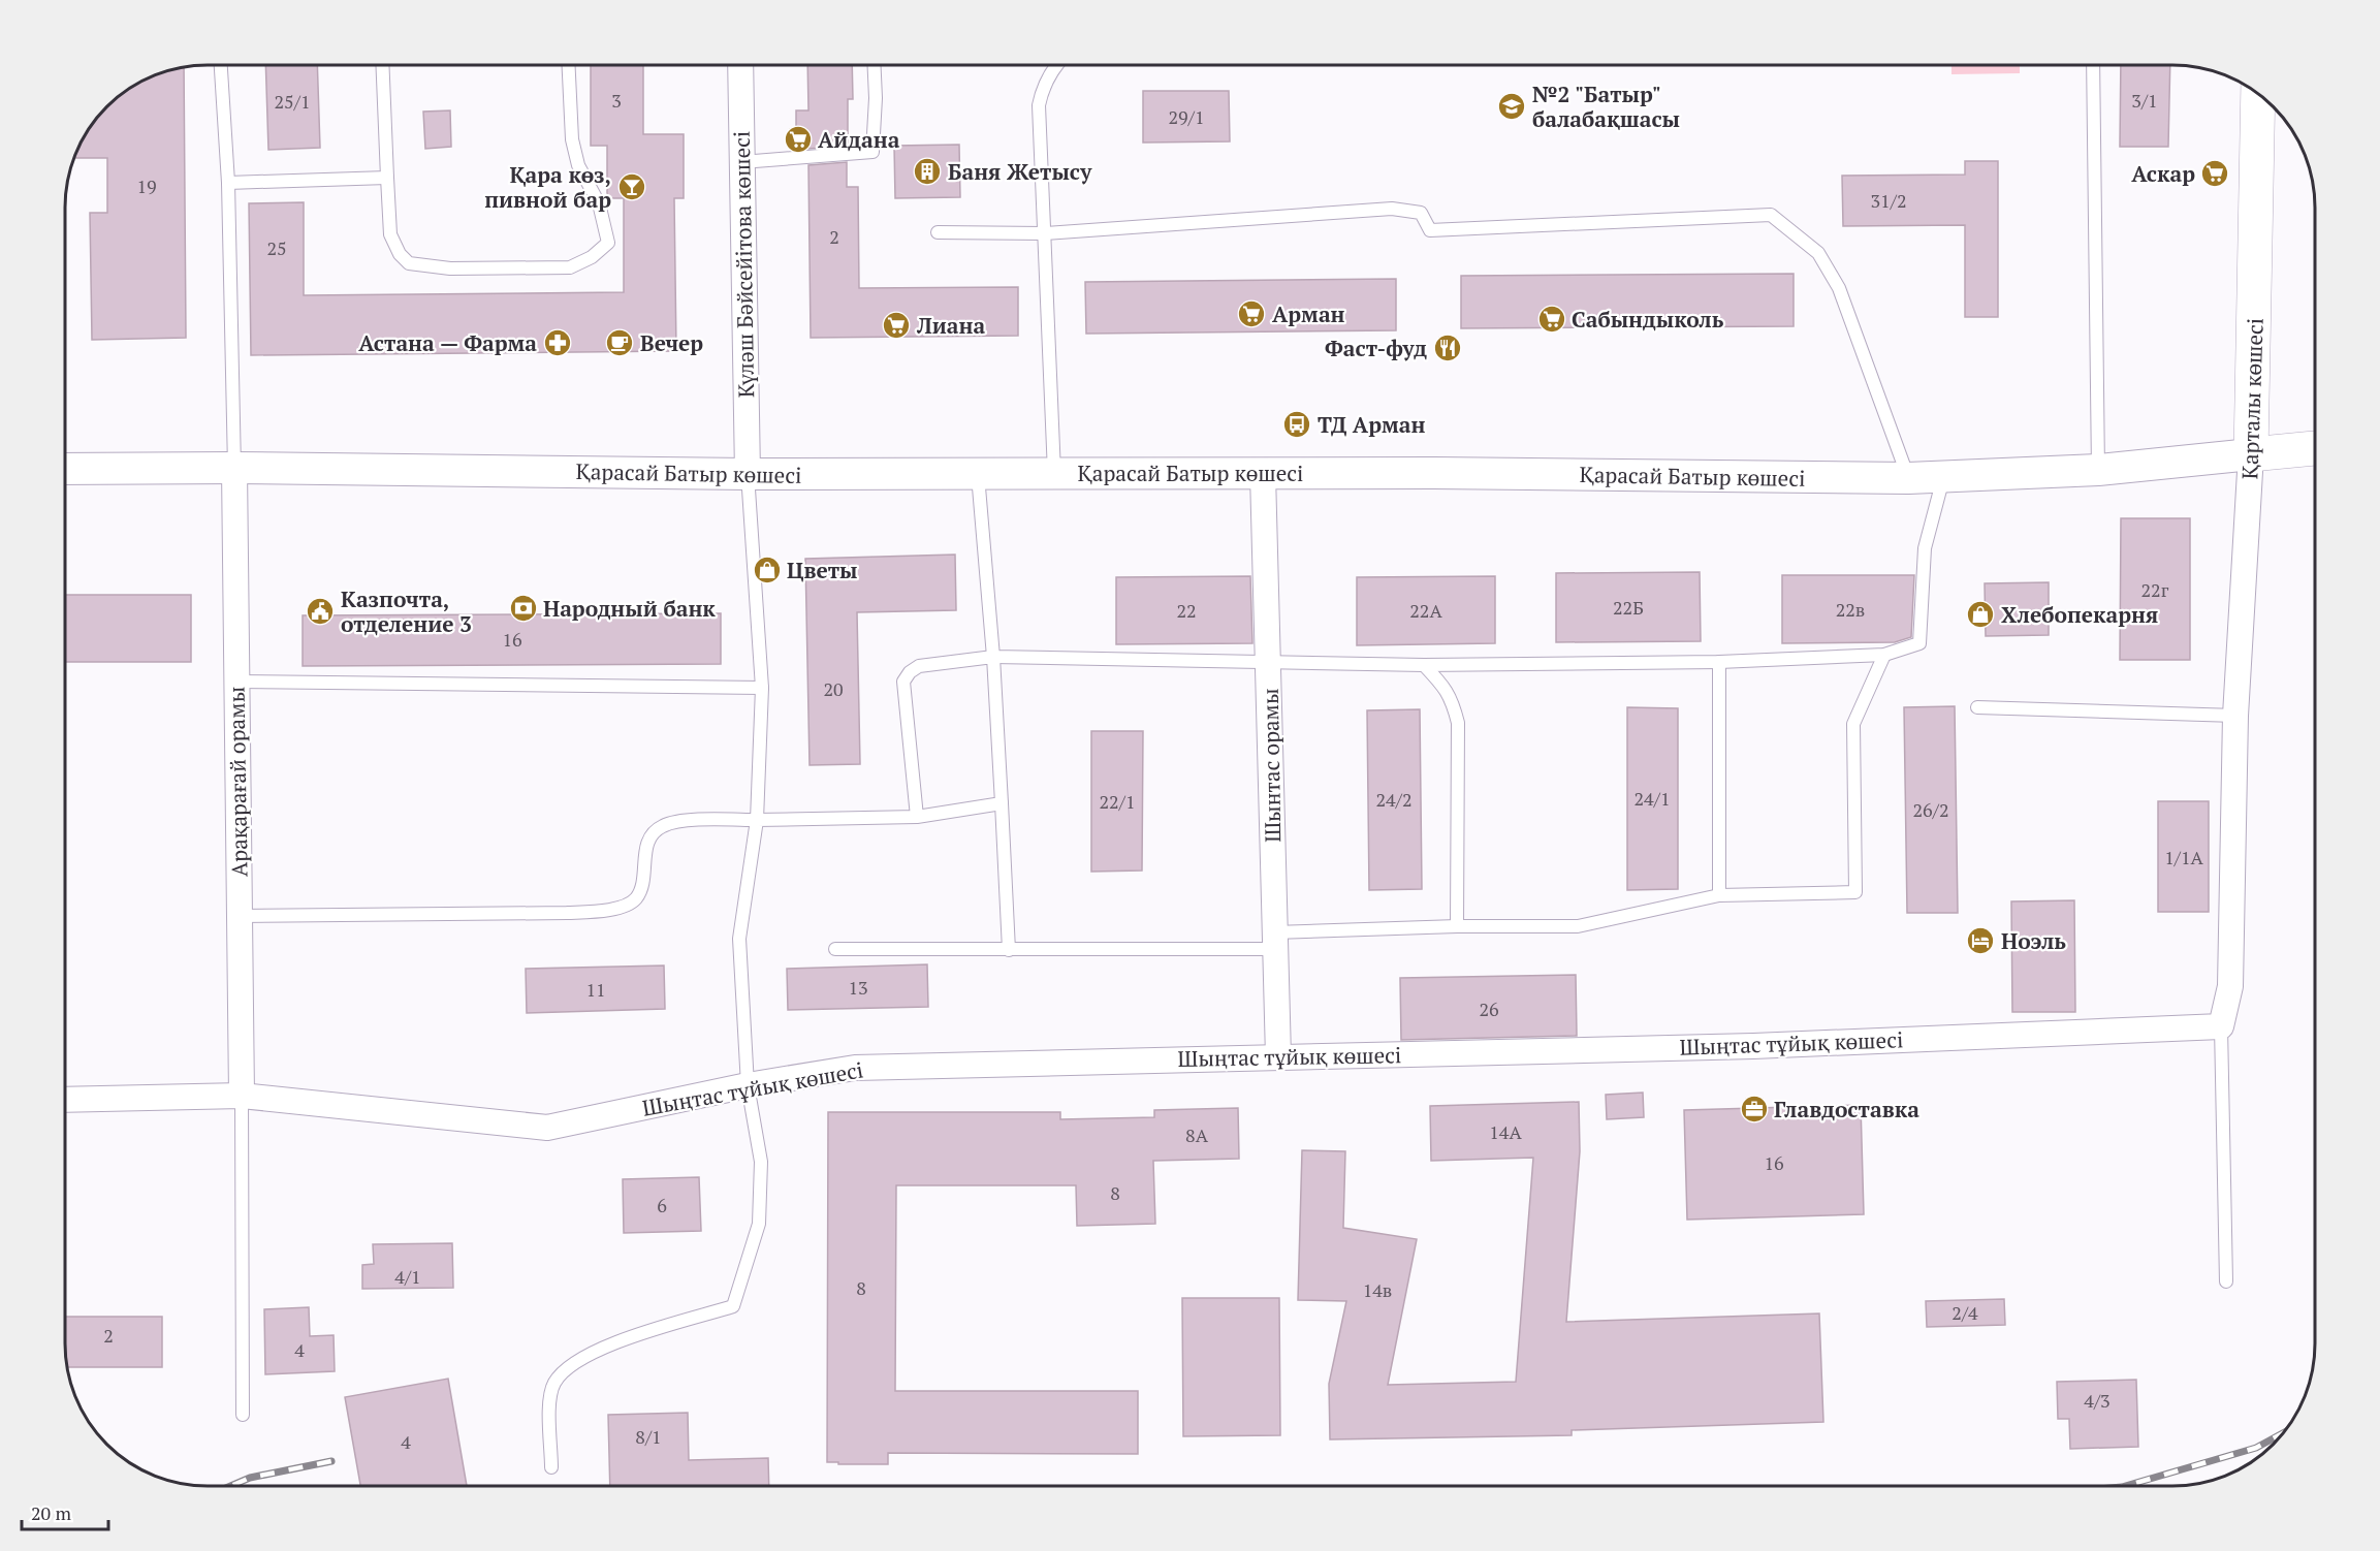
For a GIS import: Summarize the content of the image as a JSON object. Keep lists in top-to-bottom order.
{
  "streets": {
    "main road": ["Қарталы көшесі", "Қарасай Батыр көшесі"],
    "street": [
      "Күләш Бәйсейітова көшесі",
      "Шынтас орамы",
      "Арақарағай орамы",
      "Шыңтас тұйық көшесі"
    ]
  },
  "crossings": [
    ["Күләш Бәйсейітова көшесі", "Қарасай Батыр көшесі"],
    ["Қарталы көшесі", "Қарасай Батыр көшесі"],
    ["Қарасай Батыр көшесі", "Шынтас орамы"],
    ["Қарасай Батыр көшесі", "Арақарағай орамы"],
    ["Шынтас орамы", "Шыңтас тұйық көшесі"],
    ["Арақарағай орамы", "Шыңтас тұйық көшесі"]
  ],
  "places": {
    "school or university": ["№2 \"Батыр\" балабақшасы"],
    "supermarket": [
      "Айдана",
      "Аскар",
      "Арман",
      "Сабындыколь",
      "Лиана"
    ],
    "building": ["Баня Жетысу"],
    "bar": ["Қара көз, пивной бар"],
    "pharmacy": ["Астана — Фарма"],
    "cafe": ["Вечер"],
    "restaurant": ["Фаст-фуд"],
    "bus stop": ["ТД Арман"],
    "shop": ["Цветы", "Хлебопекарня"],
    "bank": ["Народный банк"],
    "public building": ["Казпочта, отделение 3"],
    "hotel": ["Ноэль"],
    "office": ["Главдоставка"]
  },
  "house_numbers": [
    "3",
    "3/1",
    "25/1",
    "29/1",
    "19",
    "31/2",
    "2",
    "25",
    "22г",
    "22Б",
    "22в",
    "22",
    "22А",
    "16",
    "20",
    "24/1",
    "24/2",
    "22/1",
    "26/2",
    "1/1А",
    "13",
    "11",
    "26",
    "14А",
    "8А",
    "16",
    "8",
    "6",
    "4/1",
    "8",
    "14в",
    "2/4",
    "2",
    "4",
    "4/3",
    "8/1",
    "4"
  ],
  "scale_bar": "20 m"
}
